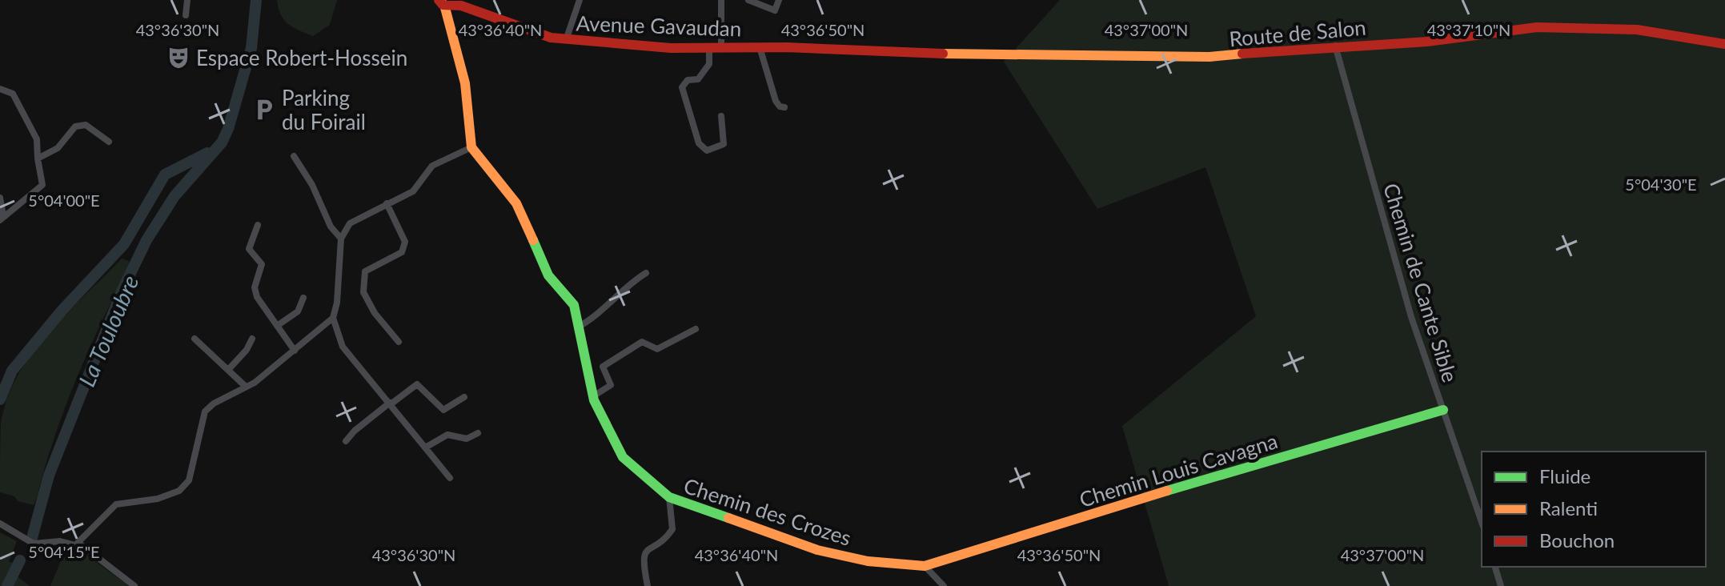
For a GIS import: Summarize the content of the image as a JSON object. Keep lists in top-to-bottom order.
{
  "streets": {
    "street": [
      "Avenue Gavaudan",
      "Route de Salon",
      "Chemin de Cante Sible",
      "Chemin Louis Cavagna",
      "Chemin des Crozes"
    ]
  },
  "crossings": [
    ["Avenue Gavaudan", "Route de Salon"],
    ["Route de Salon", "Chemin de Cante Sible"],
    ["Chemin de Cante Sible", "Chemin Louis Cavagna"],
    ["Chemin Louis Cavagna", "Chemin des Crozes"]
  ],
  "water": ["La Touloubre"],
  "places": {
    "theatre": ["Espace Robert-Hossein"],
    "parking": ["Parking du Foirail"]
  },
  "legend": ["Fluide", "Ralenti", "Bouchon"],
  "coordinates": [
    "43°36'30\"N",
    "43°36'40\"N",
    "43°36'50\"N",
    "43°37'00\"N",
    "43°37'10\"N",
    "5°04'30\"E",
    "5°04'00\"E",
    "5°04'15\"E"
  ]
}
